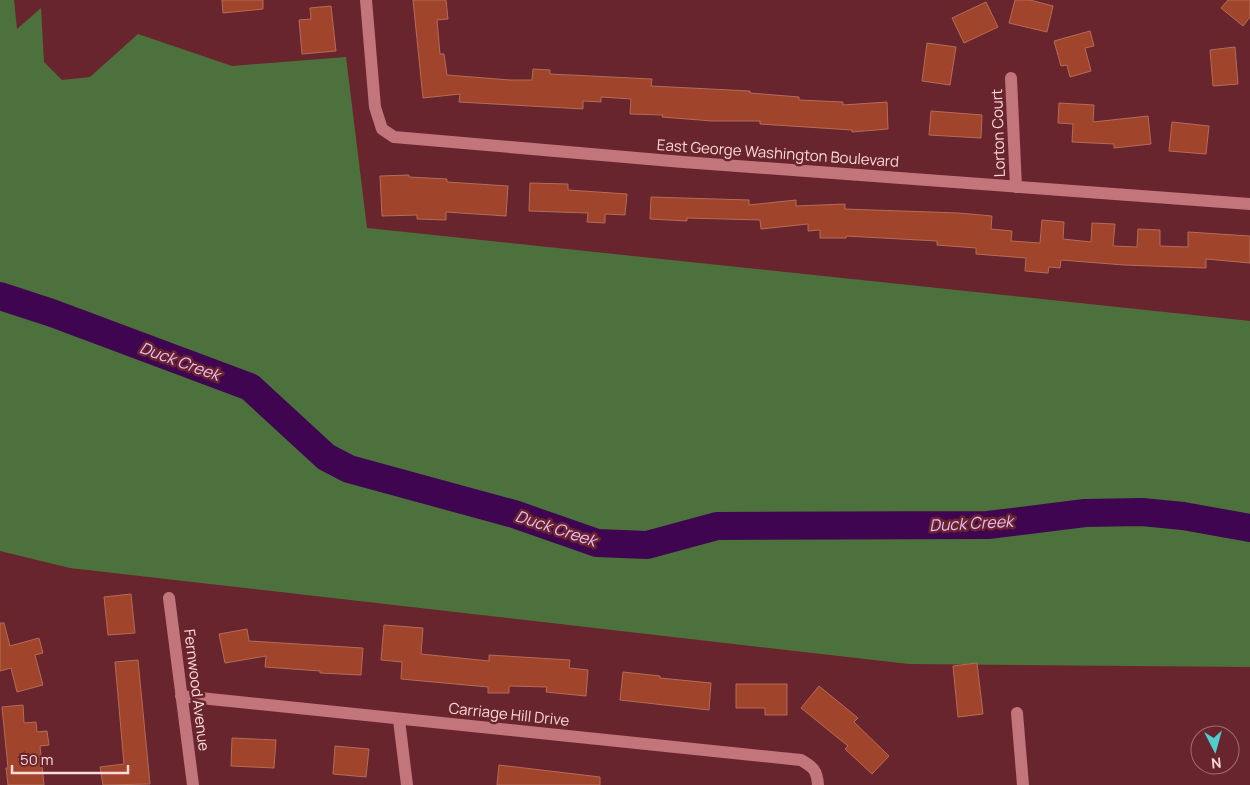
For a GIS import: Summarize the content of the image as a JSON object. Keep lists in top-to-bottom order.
{
  "streets": {
    "street": [
      "Lorton Court",
      "East George Washington Boulevard",
      "Fernwood Avenue",
      "Carriage Hill Drive"
    ]
  },
  "crossings": [
    ["Lorton Court", "East George Washington Boulevard"],
    ["Fernwood Avenue", "Carriage Hill Drive"]
  ],
  "water": ["Duck Creek"],
  "scale_bar": "50 m",
  "north": "bottom"
}
